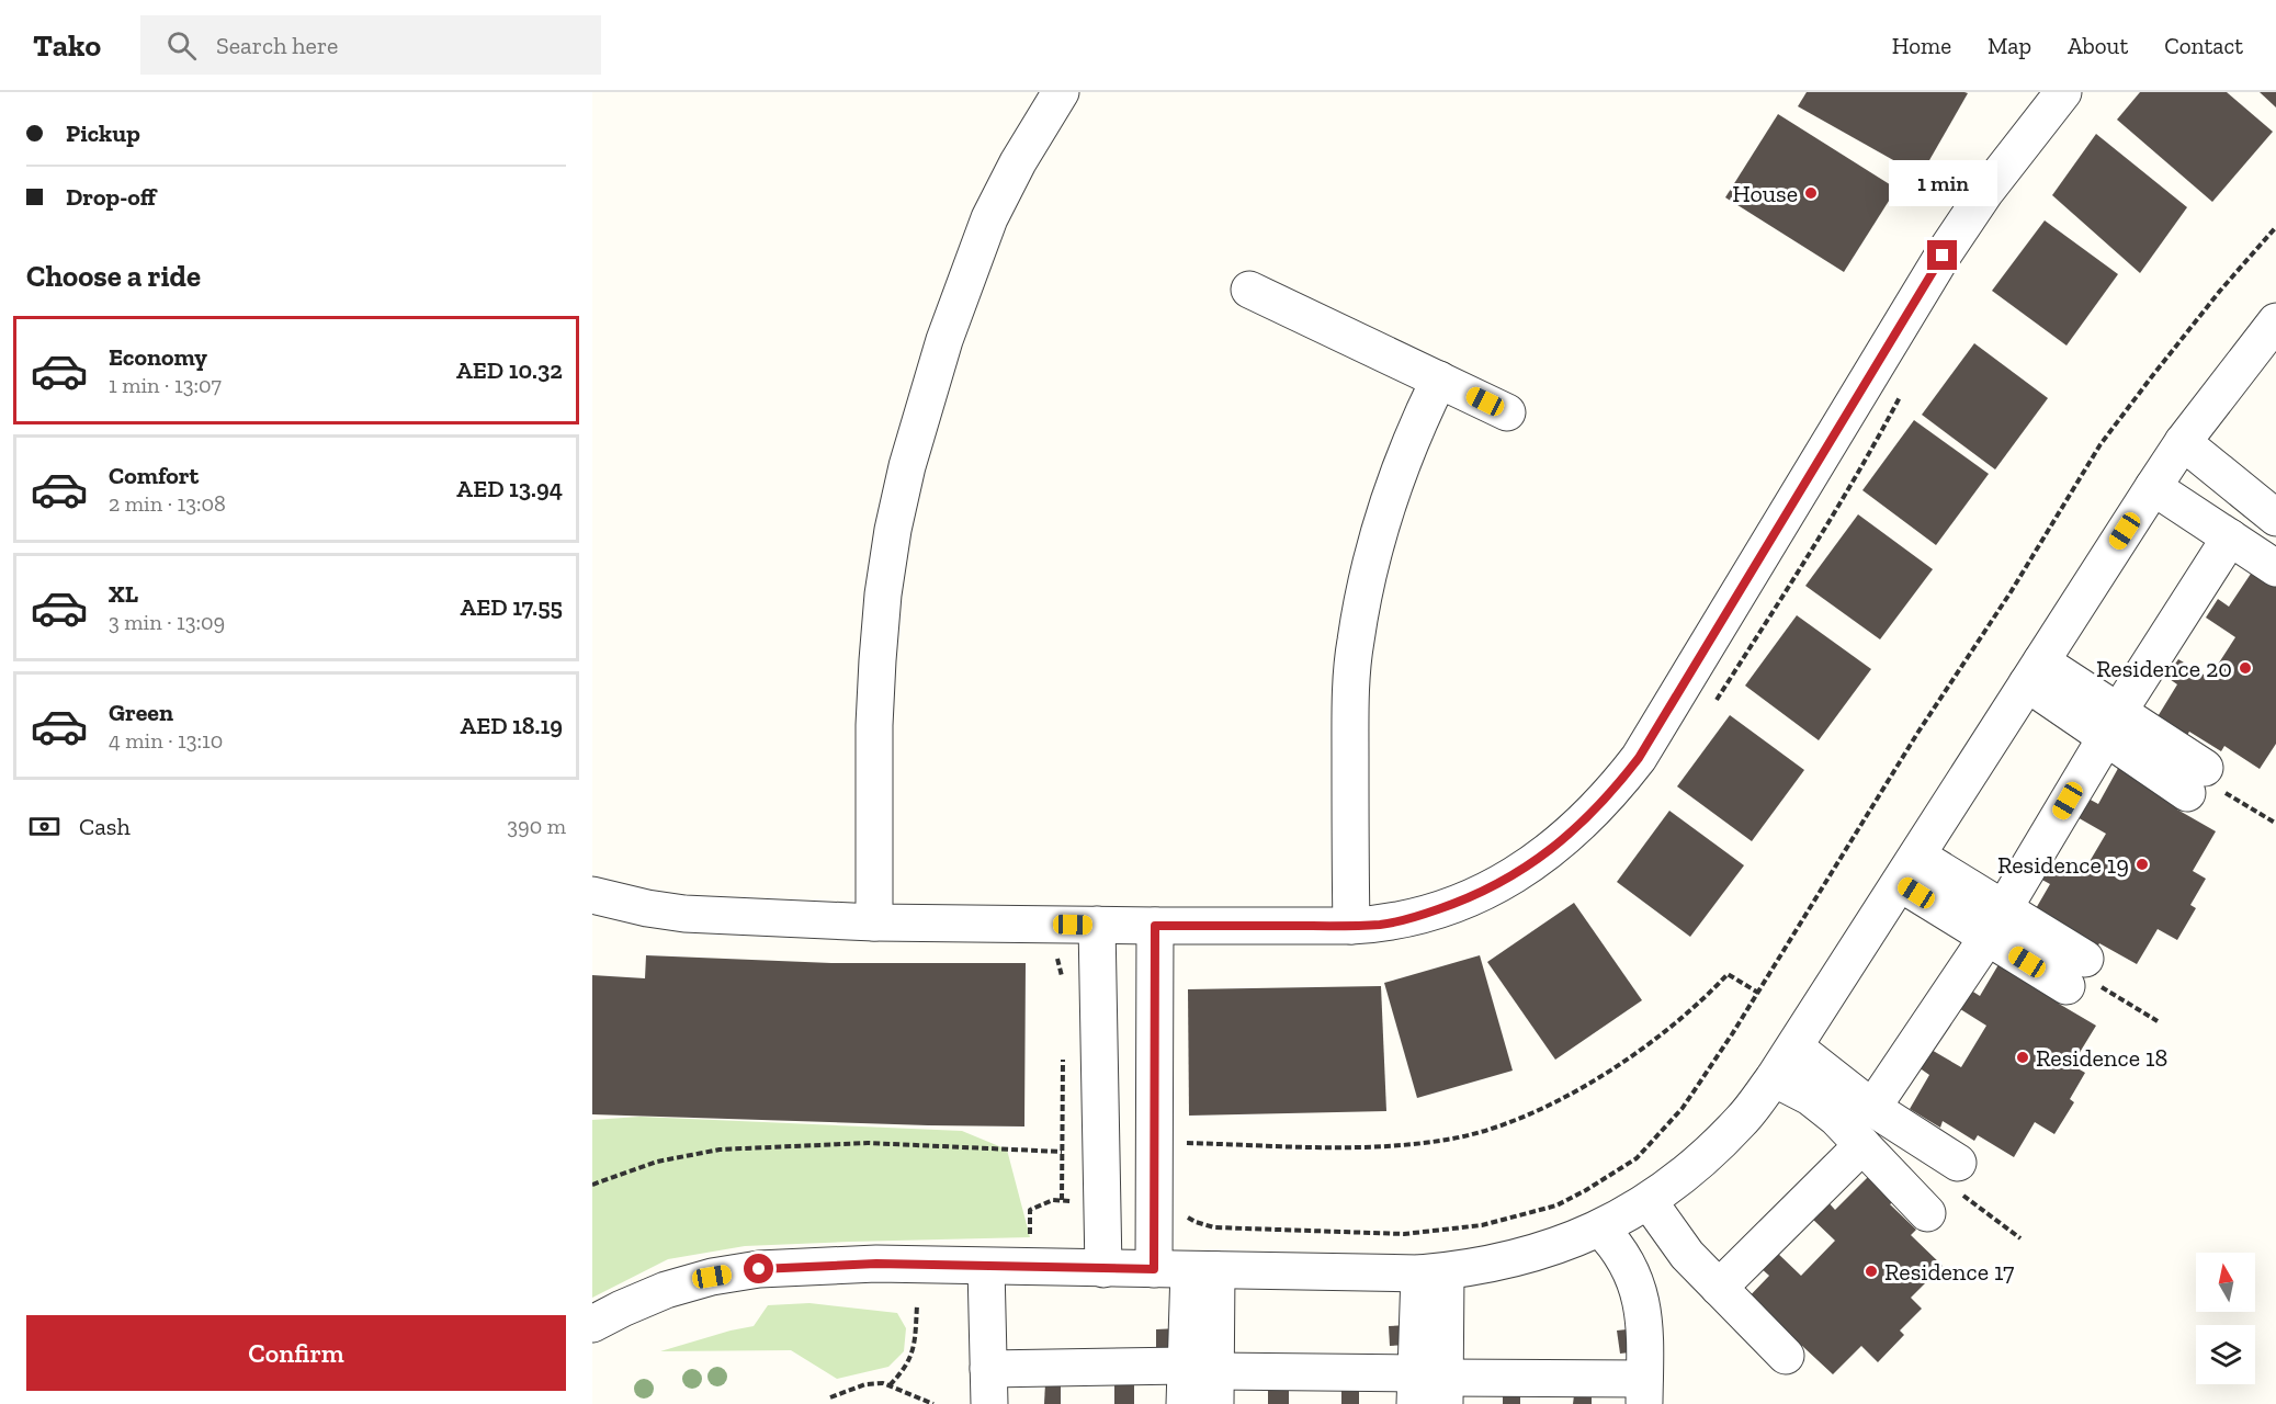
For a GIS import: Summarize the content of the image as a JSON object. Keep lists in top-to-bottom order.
{
  "places": [
    "House",
    "Residence 20",
    "Residence 19",
    "Residence 18",
    "Residence 17"
  ],
  "north": "top",
  "page": {
    "header": "Tako",
    "search": "Search here",
    "nav": [
      "Home",
      "Map",
      "About",
      "Contact"
    ],
    "banner": ["Pickup", "Drop-off"],
    "bubble": "1 min",
    "heading": "Choose a ride",
    "list": [
      {
        "name": "Economy",
        "note": "1 min · 13:07",
        "value": "AED 10.32"
      },
      {
        "name": "Comfort",
        "note": "2 min · 13:08",
        "value": "AED 13.94"
      },
      {
        "name": "XL",
        "note": "3 min · 13:09",
        "value": "AED 17.55"
      },
      {
        "name": "Green",
        "note": "4 min · 13:10",
        "value": "AED 18.19"
      }
    ],
    "pay": ["Cash", "390 m"],
    "buttons": "Confirm"
  }
}
